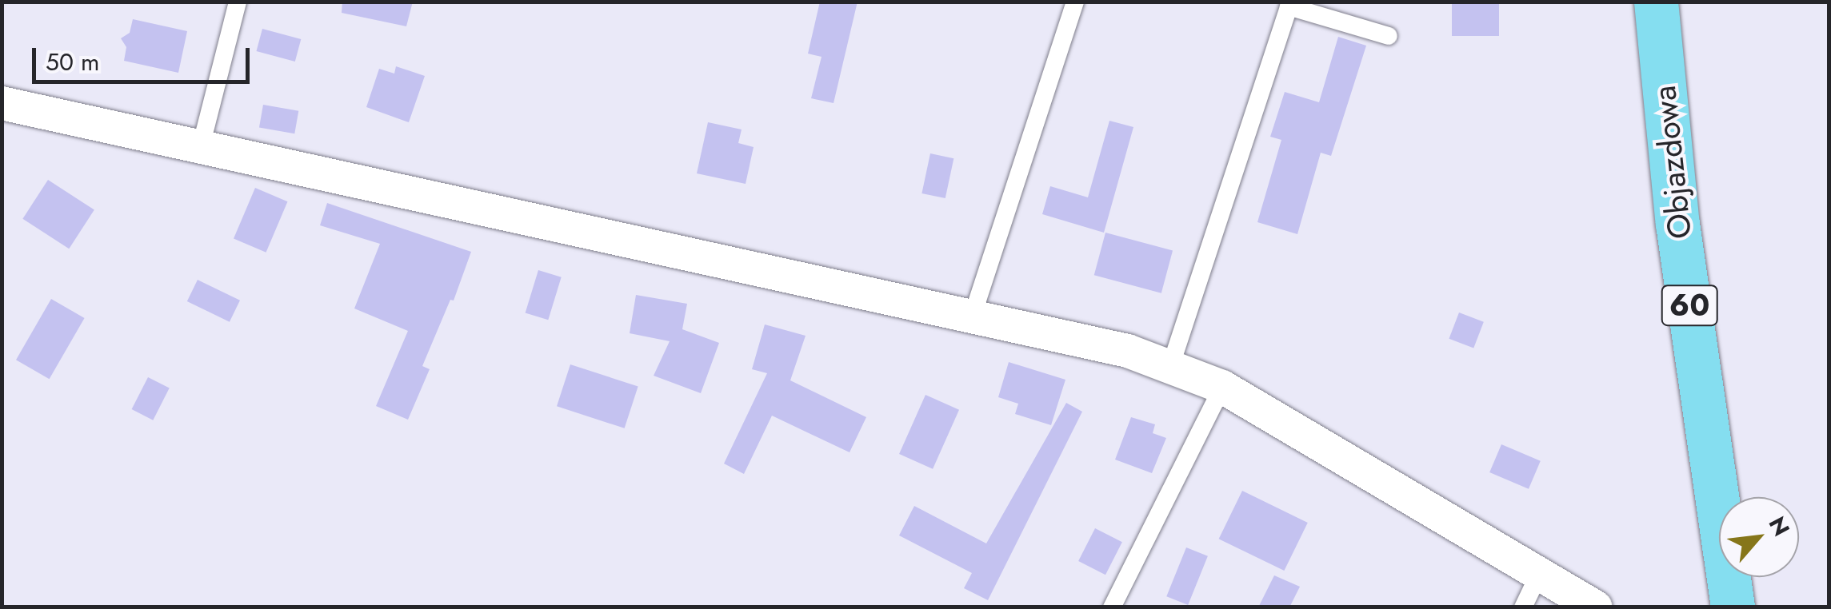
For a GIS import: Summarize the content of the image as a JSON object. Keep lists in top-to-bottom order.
{
  "streets": {
    "main road": ["Objazdowa", "60"]
  },
  "scale_bar": "50 m",
  "north": "top right"
}
